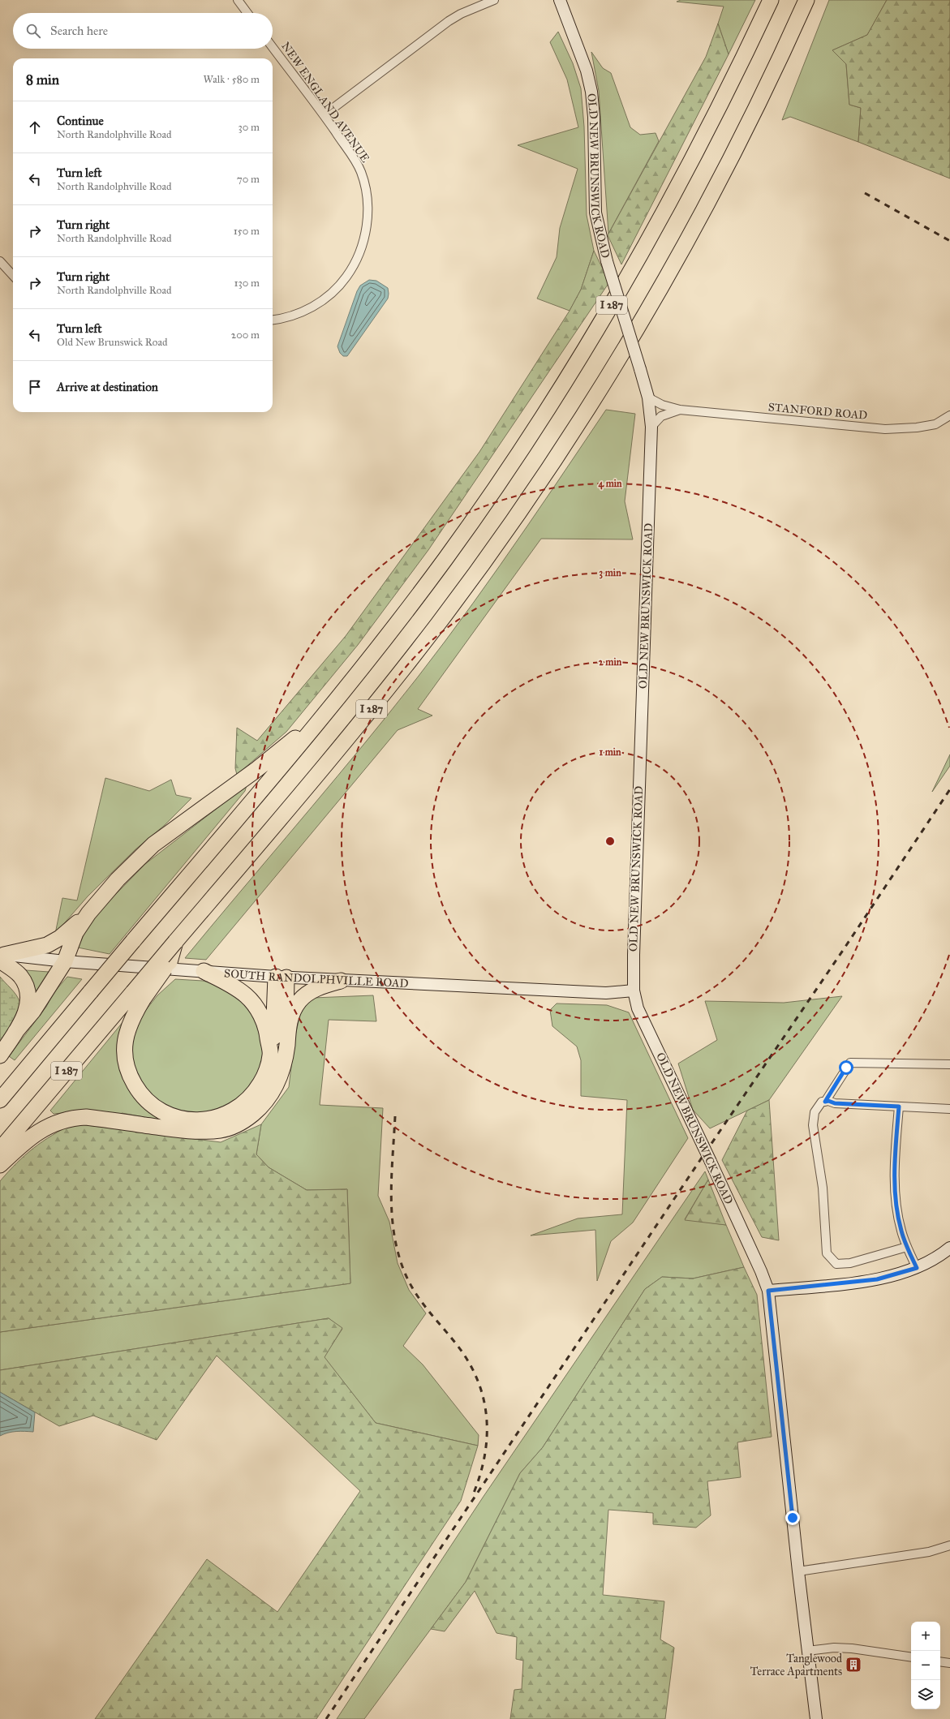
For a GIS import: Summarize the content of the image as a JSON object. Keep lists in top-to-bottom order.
{
  "streets": {
    "highway": ["I 287"],
    "main road": ["OLD NEW BRUNSWICK ROAD", "SOUTH RANDOLPHVILLE ROAD"],
    "street": ["NEW ENGLAND AVENUE", "STANFORD ROAD"]
  },
  "crossings": [
    ["OLD NEW BRUNSWICK ROAD", "STANFORD ROAD"],
    ["OLD NEW BRUNSWICK ROAD", "SOUTH RANDOLPHVILLE ROAD"]
  ],
  "places": {
    "building": ["Tanglewood Terrace Apartments"]
  },
  "page": {
    "search": "Search here",
    "heading": ["8 min", "Walk · 580 m"],
    "list": [
      ["Continue", "North Randolphville Road", "30 m"],
      ["Turn left", "North Randolphville Road", "70 m"],
      ["Turn right", "North Randolphville Road", "150 m"],
      ["Turn right", "North Randolphville Road", "130 m"],
      ["Turn left", "Old New Brunswick Road", "200 m"],
      "Arrive at destination"
    ],
    "map_buttons": ["+", "−"]
  },
  "rings": [
    "4 min",
    "3 min",
    "2 min",
    "1 min"
  ]
}
